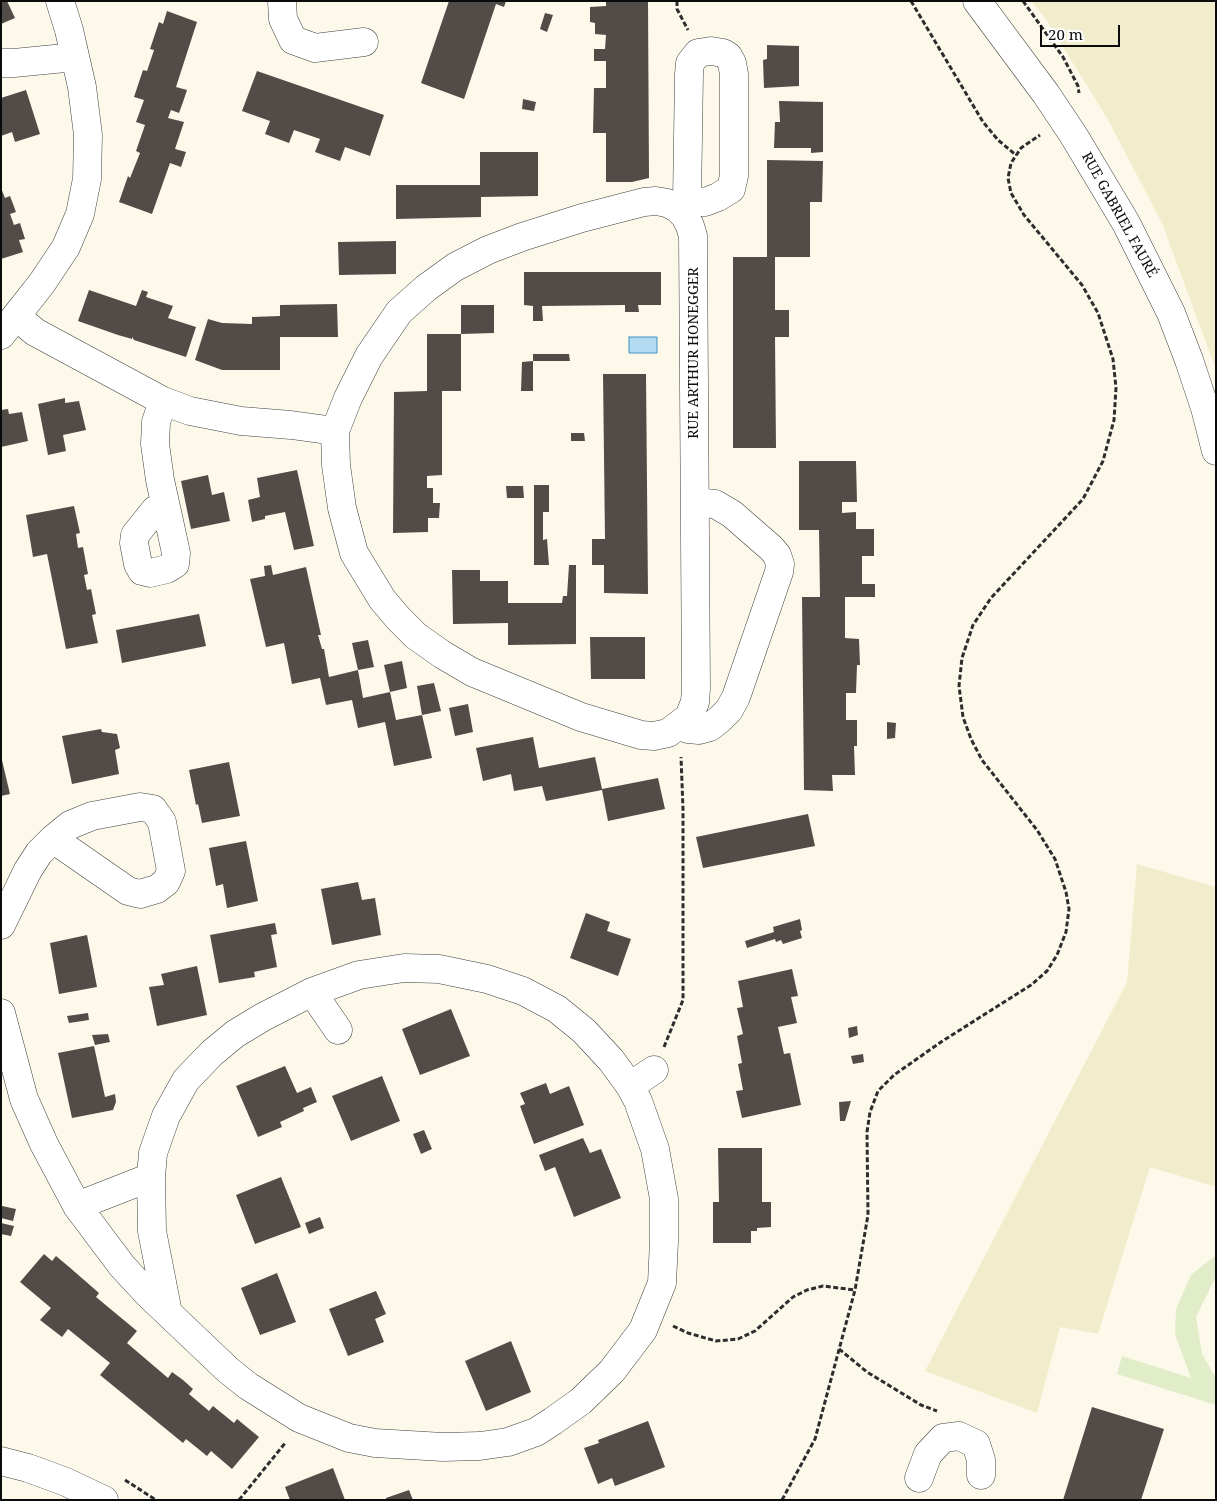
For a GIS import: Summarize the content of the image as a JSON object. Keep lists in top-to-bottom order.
{
  "streets": {
    "street": ["RUE GABRIEL FAURÉ", "RUE ARTHUR HONEGGER"]
  },
  "scale_bar": "20 m"
}
